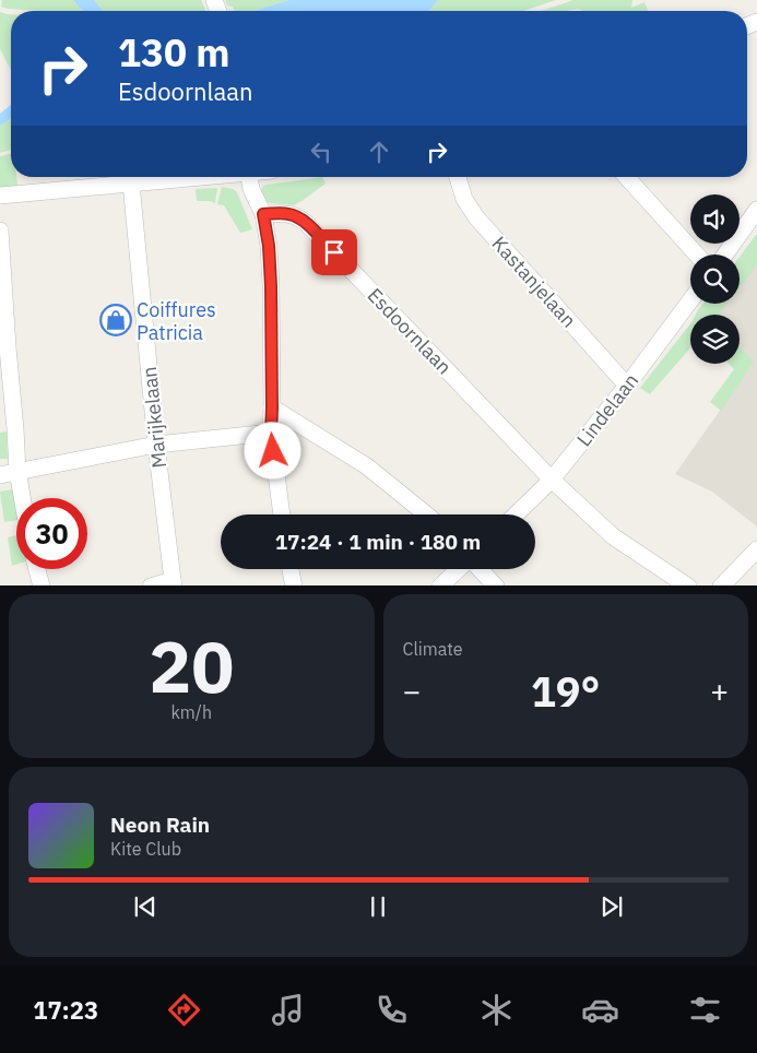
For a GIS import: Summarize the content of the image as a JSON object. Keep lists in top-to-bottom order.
{
  "streets": {
    "street": [
      "Kastanjelaan",
      "Esdoornlaan",
      "Lindelaan",
      "Marijkelaan"
    ]
  },
  "crossings": [
    ["Kastanjelaan", "Lindelaan"],
    ["Esdoornlaan", "Lindelaan"]
  ],
  "places": {
    "shop": ["Coiffures Patricia"]
  },
  "page": {
    "turn": ["130 m", "Esdoornlaan"],
    "limit": "30",
    "trip": "17:24 · 1 min · 180 m",
    "tile": [
      ["20", "km/h"],
      "Climate"
    ],
    "heat": ["−", "19°", "+"],
    "song": ["Neon Rain", "Kite Club"],
    "tabs": "17:23"
  }
}
